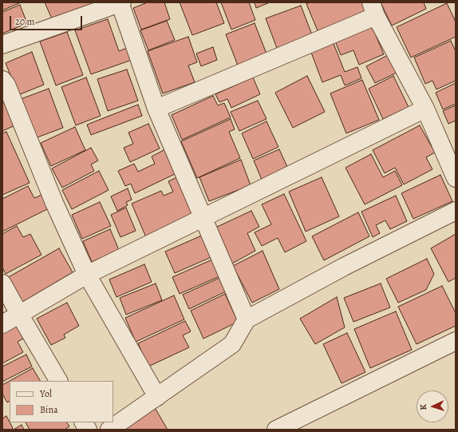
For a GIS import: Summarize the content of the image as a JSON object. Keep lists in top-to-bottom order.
{
  "legend": ["Yol", "Bina"],
  "scale_bar": "20 m",
  "north": "left"
}
